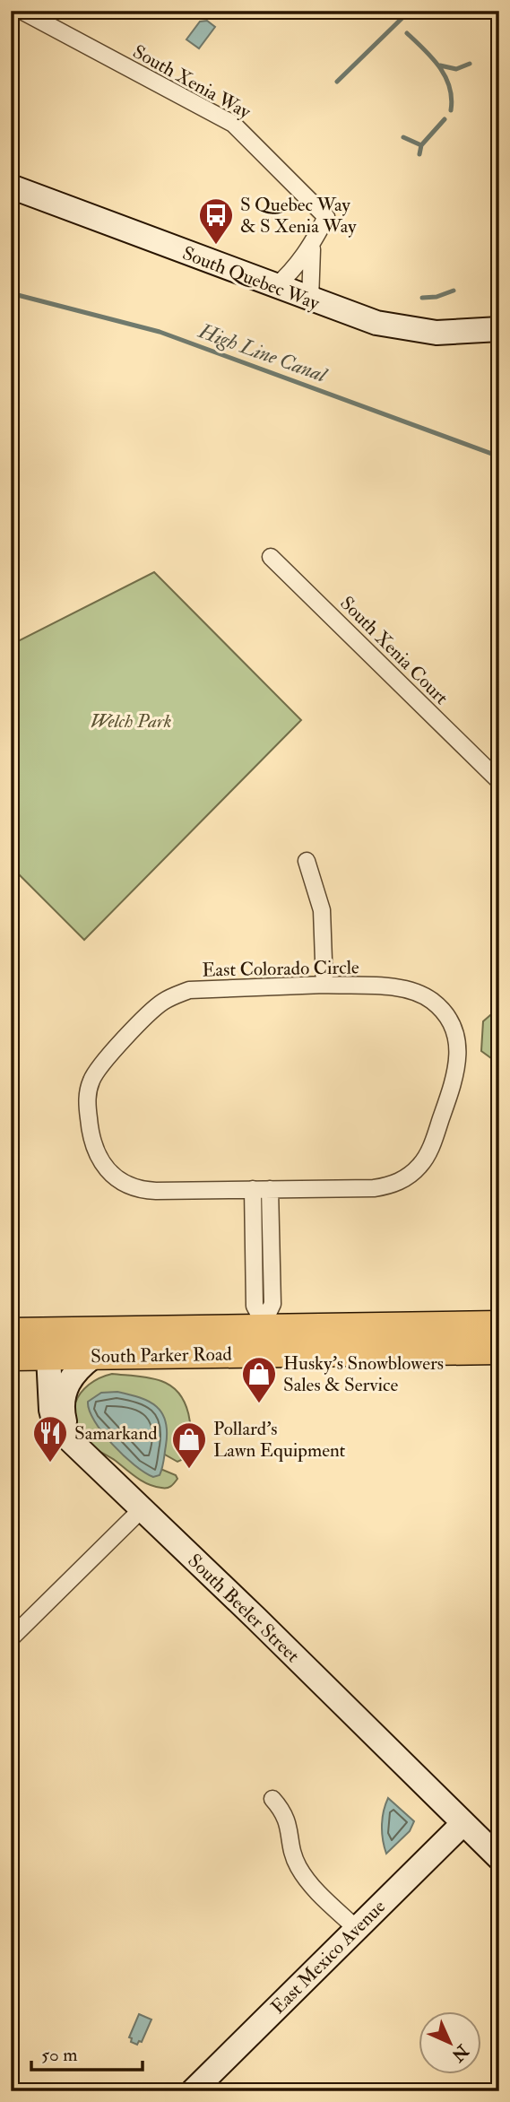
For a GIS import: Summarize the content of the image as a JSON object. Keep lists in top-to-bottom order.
{
  "streets": {
    "main road": ["South Parker Road"],
    "street": [
      "South Xenia Way",
      "South Quebec Way",
      "South Xenia Court",
      "East Colorado Circle",
      "South Beeler Street",
      "East Mexico Avenue"
    ]
  },
  "crossings": [
    ["South Xenia Way", "South Quebec Way"],
    ["South Parker Road", "South Beeler Street"],
    ["South Beeler Street", "East Mexico Avenue"]
  ],
  "water": ["High Line Canal"],
  "parks": ["Welch Park"],
  "places": {
    "bus stop": ["S Quebec Way & S Xenia Way"],
    "shop": ["Husky's Snowblowers Sales & Service", "Pollard's Lawn Equipment"],
    "restaurant": ["Samarkand"]
  },
  "scale_bar": "50 m",
  "north": "bottom right"
}
